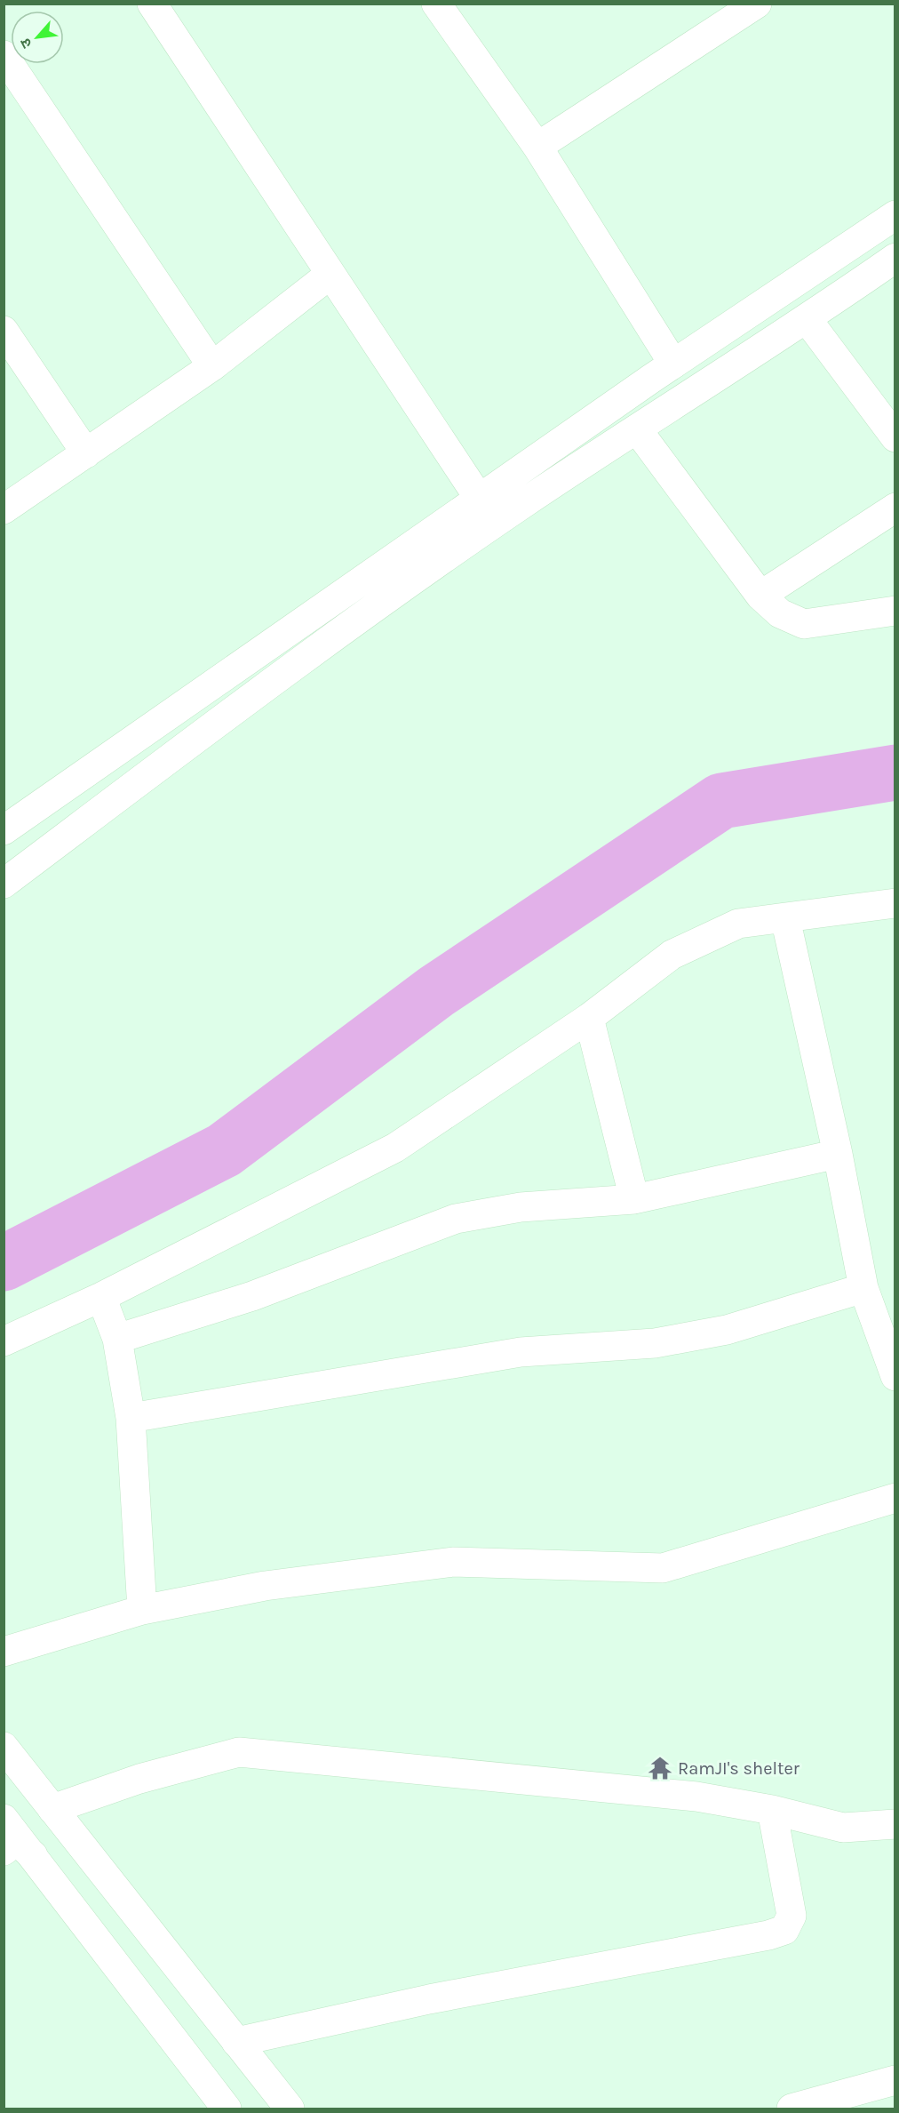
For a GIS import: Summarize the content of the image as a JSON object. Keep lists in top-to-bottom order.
{
  "places": {
    "temple": ["RamJI's shelter"]
  },
  "north": "bottom left"
}
